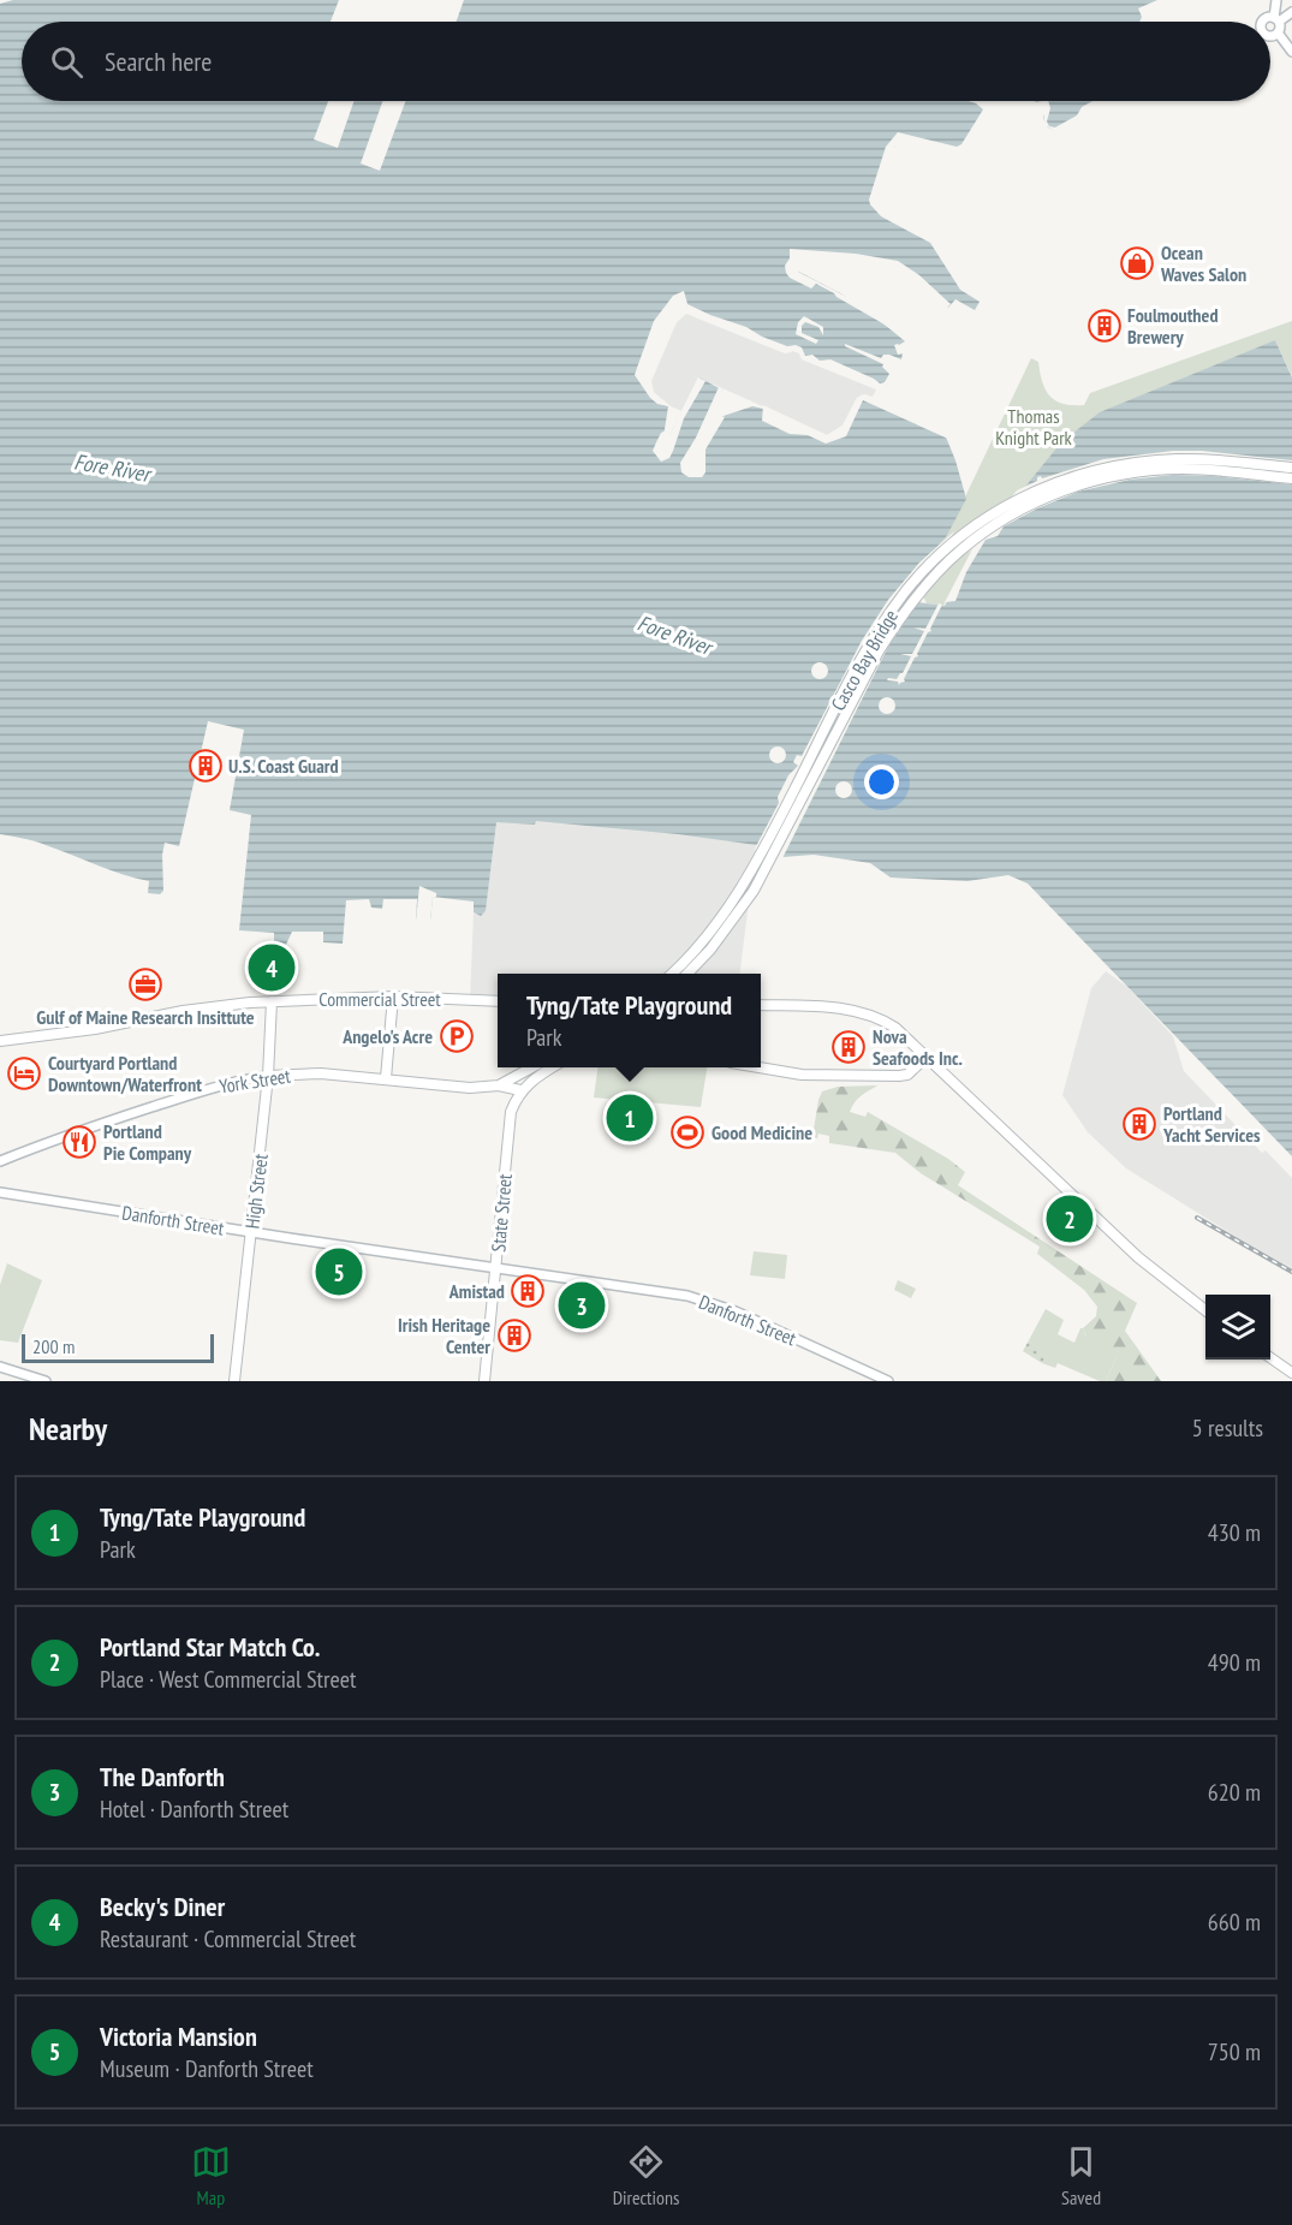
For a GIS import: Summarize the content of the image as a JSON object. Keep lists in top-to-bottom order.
{
  "streets": {
    "main road": [
      "Casco Bay Bridge",
      "Commercial Street",
      "York Street",
      "High Street",
      "State Street"
    ],
    "street": ["Danforth Street"]
  },
  "crossings": [
    ["Commercial Street", "High Street"],
    ["York Street", "High Street"],
    ["York Street", "State Street"],
    ["High Street", "Danforth Street"],
    ["State Street", "Danforth Street"]
  ],
  "water": ["Fore River"],
  "parks": ["Thomas Knight Park"],
  "places": {
    "shop": ["Ocean Waves Salon"],
    "building": [
      "Foulmouthed Brewery",
      "U.S. Coast Guard",
      "Nova Seafoods Inc.",
      "Portland Yacht Services",
      "Amistad",
      "Irish Heritage Center"
    ],
    "office": ["Gulf of Maine Research Insittute"],
    "parking": ["Angelo's Acre"],
    "hotel": ["Courtyard Portland Downtown/Waterfront"],
    "sports": ["Good Medicine"],
    "restaurant": ["Portland Pie Company"]
  },
  "scale_bar": "200 m",
  "page": {
    "search": "Search here",
    "pins": [
      "4",
      "1",
      "2",
      "5",
      "3"
    ],
    "popup": ["Tyng/Tate Playground", "Park"],
    "scale": "200 m",
    "heading": ["Nearby", "5 results"],
    "list": [
      {
        "mark": "1",
        "name": "Tyng/Tate Playground",
        "note": "Park",
        "value": "430 m"
      },
      {
        "mark": "2",
        "name": "Portland Star Match Co.",
        "note": "Place · West Commercial Street",
        "value": "490 m"
      },
      {
        "mark": "3",
        "name": "The Danforth",
        "note": "Hotel · Danforth Street",
        "value": "620 m"
      },
      {
        "mark": "4",
        "name": "Becky's Diner",
        "note": "Restaurant · Commercial Street",
        "value": "660 m"
      },
      {
        "mark": "5",
        "name": "Victoria Mansion",
        "note": "Museum · Danforth Street",
        "value": "750 m"
      }
    ],
    "nav": ["Map", "Directions", "Saved"]
  }
}
